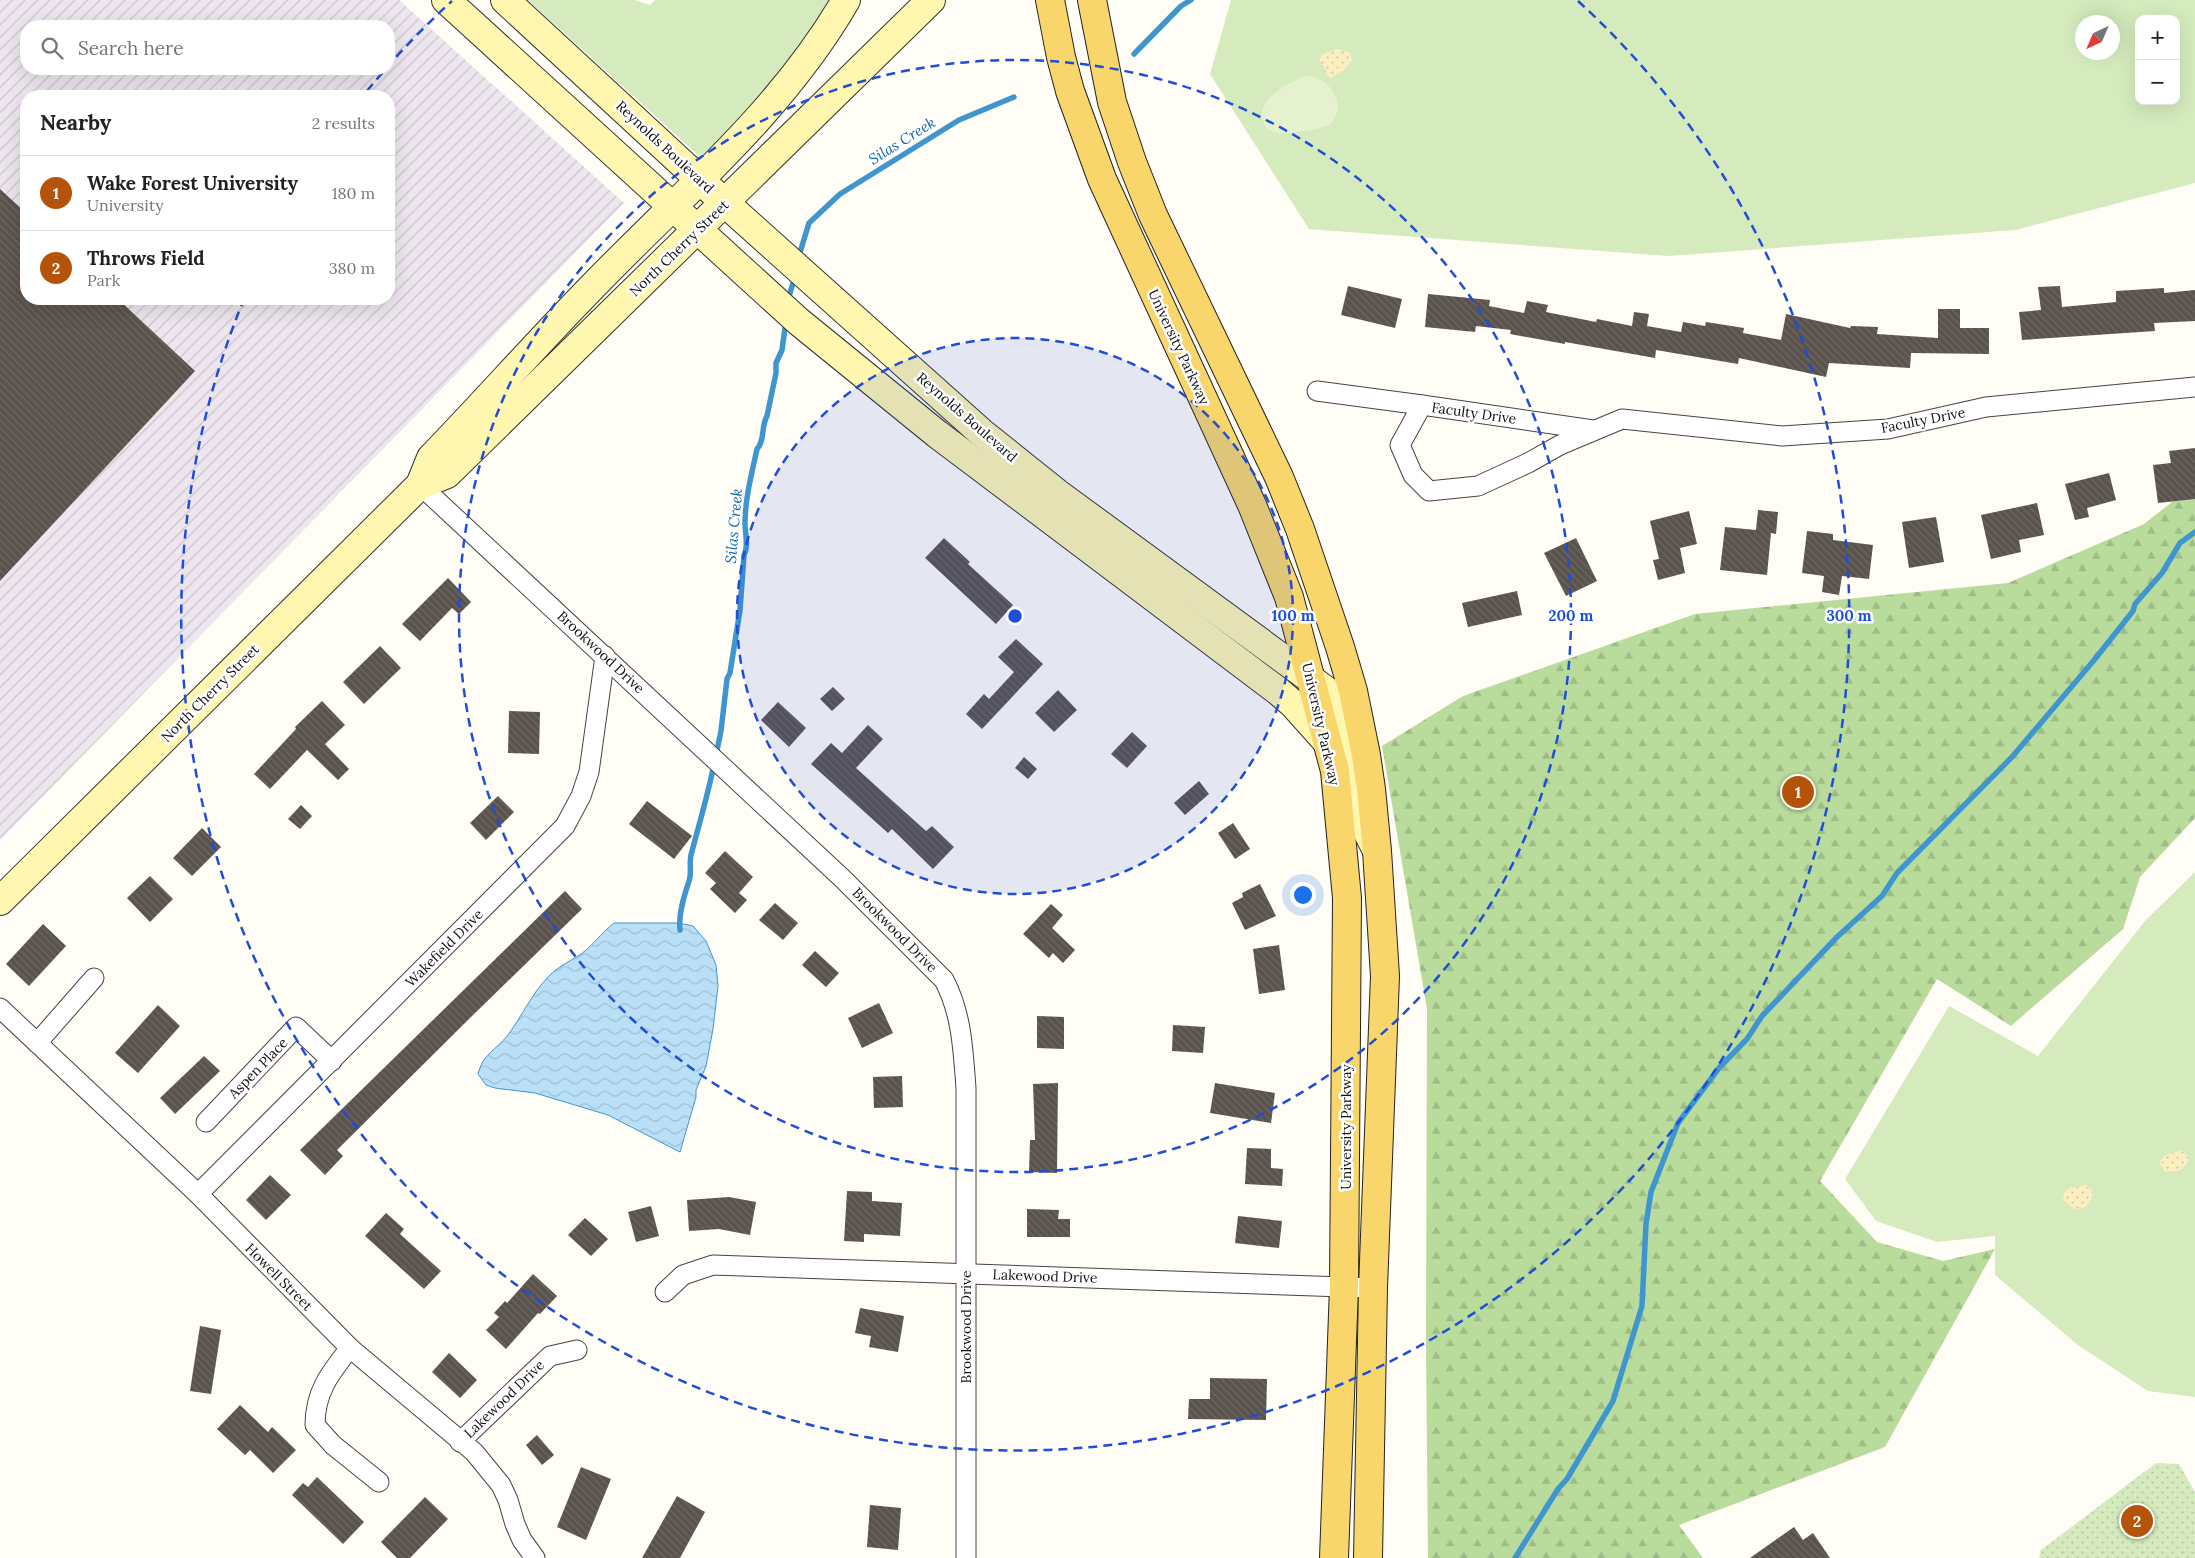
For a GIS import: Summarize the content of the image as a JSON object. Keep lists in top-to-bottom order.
{
  "streets": {
    "main road": ["Reynolds Boulevard", "North Cherry Street", "University Parkway"],
    "street": [
      "Faculty Drive",
      "Brookwood Drive",
      "Wakefield Drive",
      "Aspen Place",
      "Lakewood Drive",
      "Howell Street"
    ]
  },
  "crossings": [
    ["Reynolds Boulevard", "North Cherry Street"],
    ["Reynolds Boulevard", "University Parkway"],
    ["North Cherry Street", "Brookwood Drive"],
    ["University Parkway", "Lakewood Drive"],
    ["Brookwood Drive", "Wakefield Drive"],
    ["Brookwood Drive", "Lakewood Drive"],
    ["Wakefield Drive", "Aspen Place"],
    ["Wakefield Drive", "Howell Street"],
    ["Lakewood Drive", "Howell Street"]
  ],
  "water": ["Silas Creek"],
  "north": "bottom left",
  "page": {
    "map_buttons": ["+", "−"],
    "search": "Search here",
    "heading": ["Nearby", "2 results"],
    "list": [
      {
        "mark": "1",
        "name": "Wake Forest University",
        "note": "University",
        "value": "180 m"
      },
      {
        "mark": "2",
        "name": "Throws Field",
        "note": "Park",
        "value": "380 m"
      }
    ],
    "pins": ["1", "2"]
  },
  "rings": ["100 m", "200 m", "300 m"]
}
